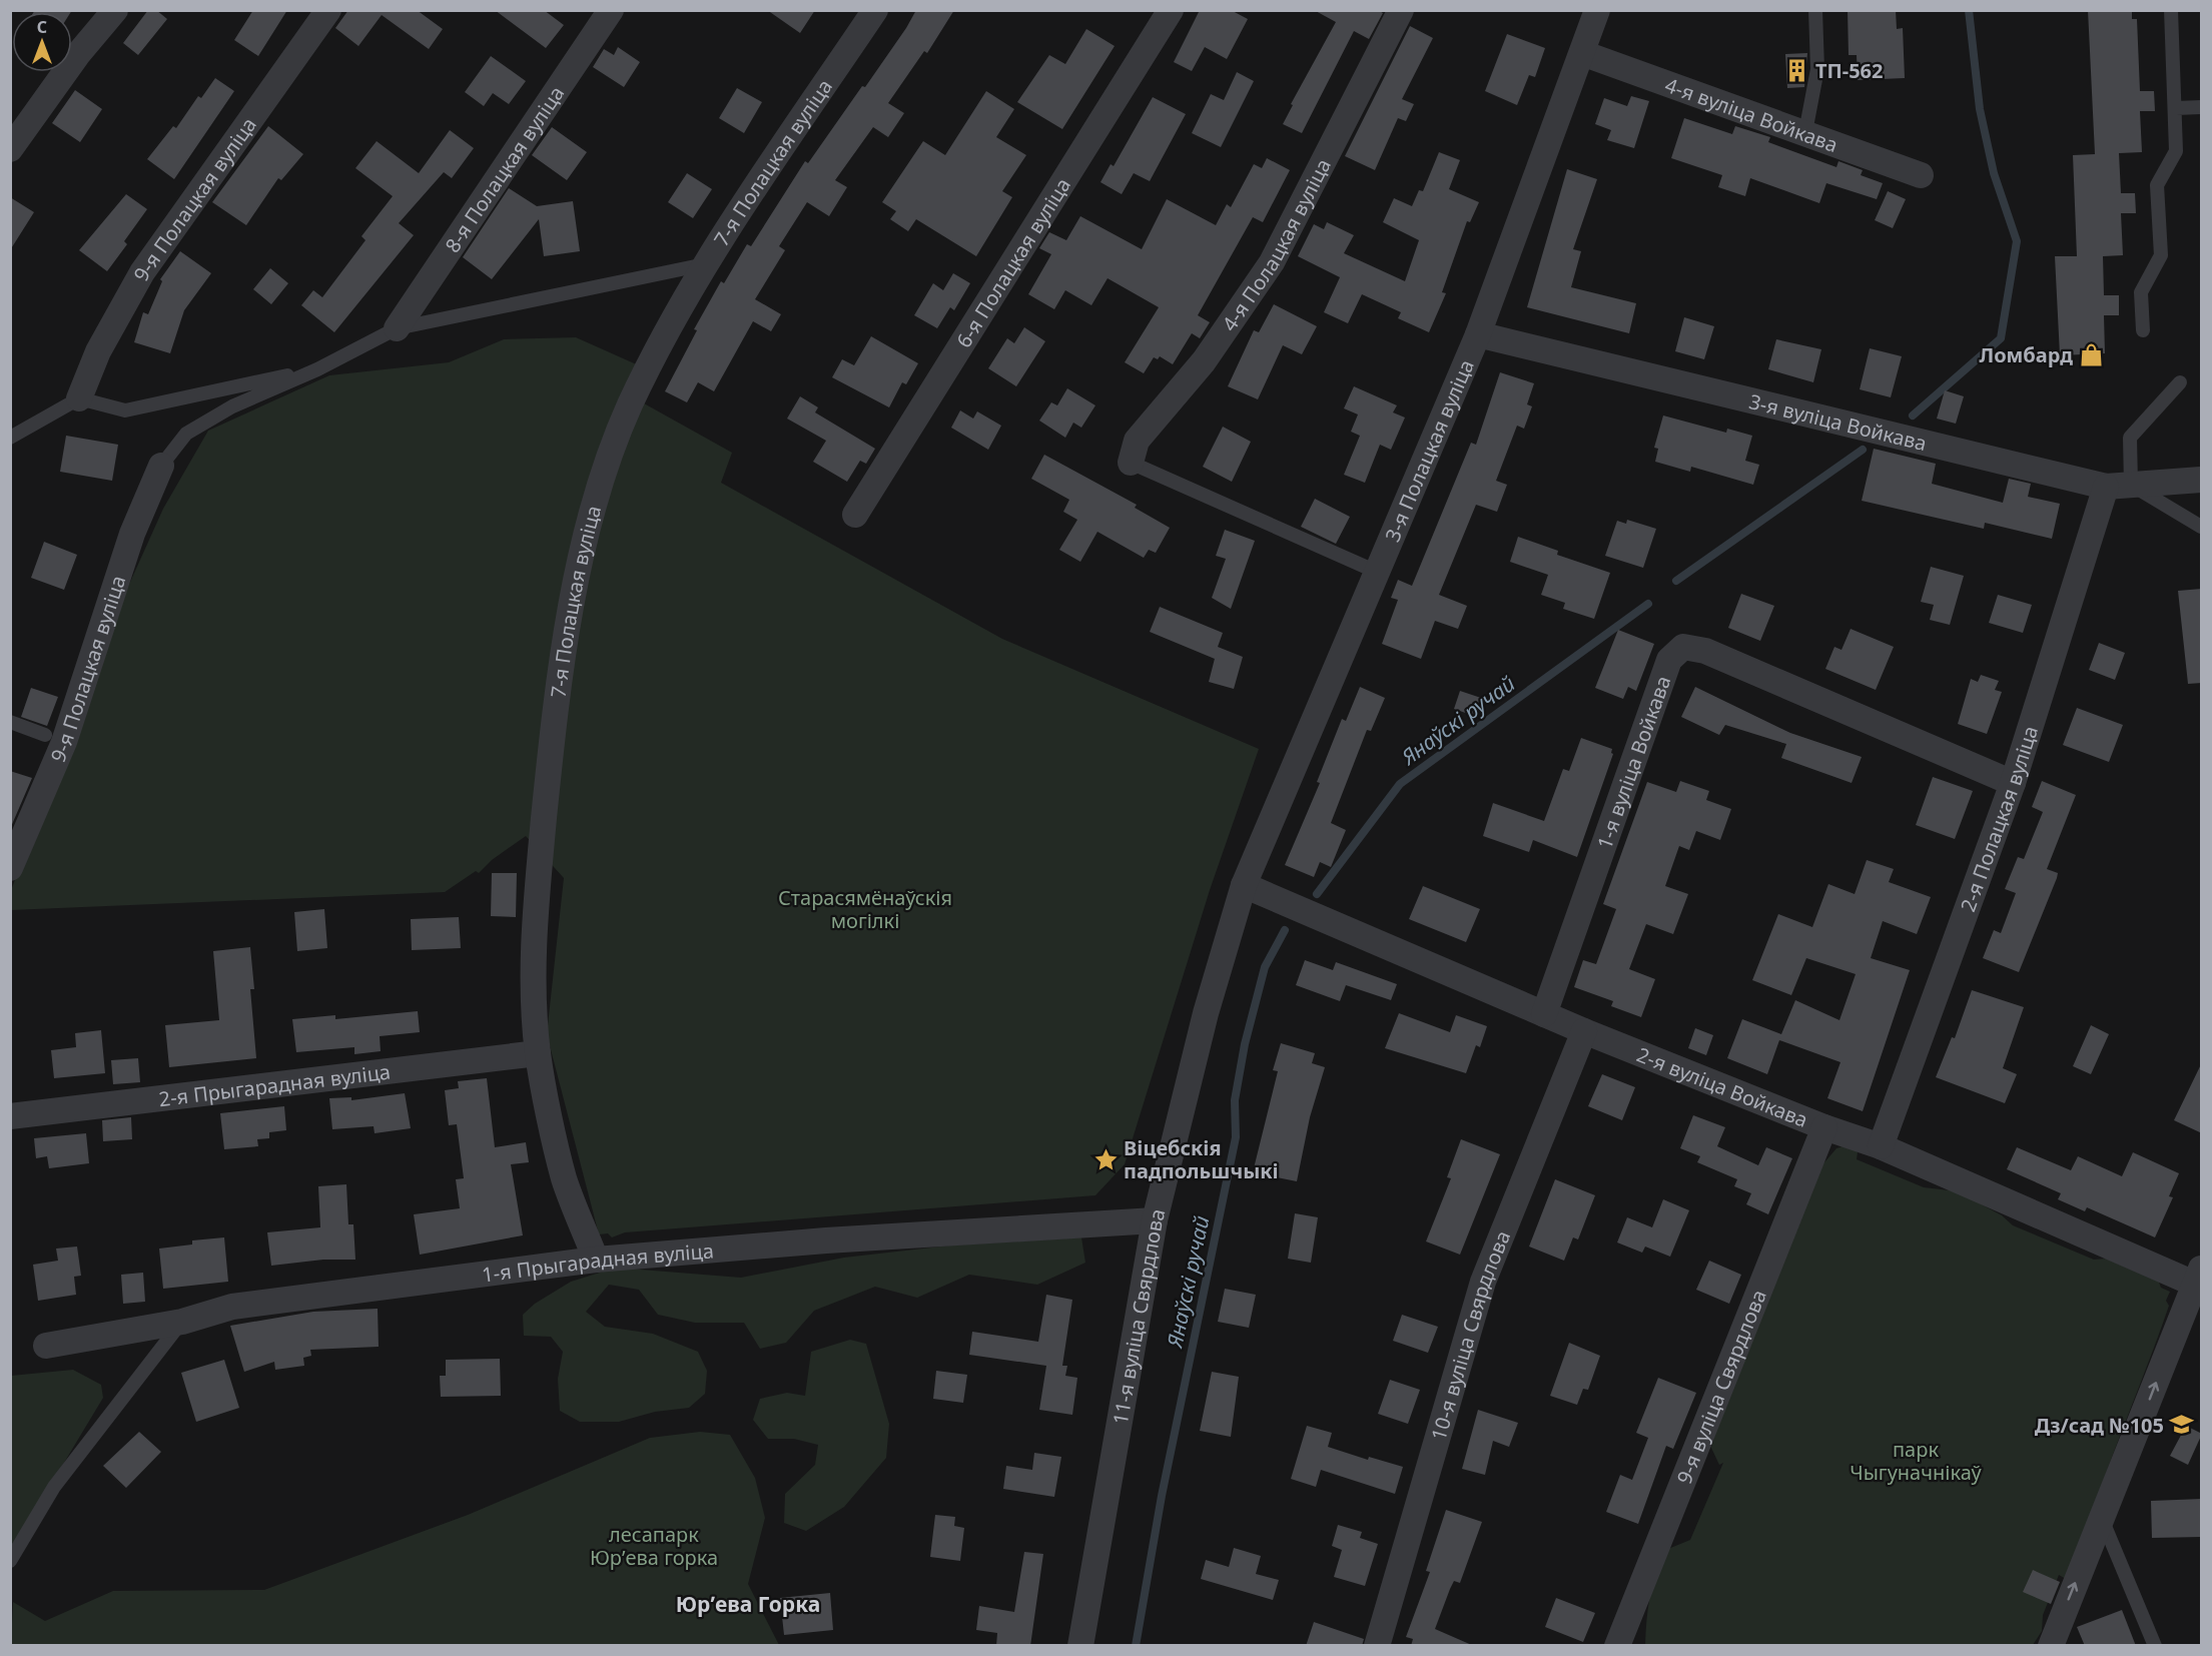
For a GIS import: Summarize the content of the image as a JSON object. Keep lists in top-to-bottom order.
{
  "streets": {
    "street": [
      "4-я вуліца Войкава",
      "7-я Полацкая вуліца",
      "8-я Полацкая вуліца",
      "9-я Полацкая вуліца",
      "4-я Полацкая вуліца",
      "6-я Полацкая вуліца",
      "3-я вуліца Войкава",
      "3-я Полацкая вуліца",
      "1-я вуліца Войкава",
      "2-я Полацкая вуліца",
      "2-я Прыгарадная вуліца",
      "2-я вуліца Войкава",
      "1-я Прыгарадная вуліца",
      "11-я вуліца Свярдлова",
      "10-я вуліца Свярдлова",
      "9-я вуліца Свярдлова"
    ]
  },
  "crossings": [
    ["4-я вуліца Войкава", "3-я Полацкая вуліца"],
    ["7-я Полацкая вуліца", "2-я Прыгарадная вуліца"],
    ["7-я Полацкая вуліца", "1-я Прыгарадная вуліца"],
    ["3-я вуліца Войкава", "3-я Полацкая вуліца"],
    ["3-я вуліца Войкава", "2-я Полацкая вуліца"],
    ["3-я Полацкая вуліца", "2-я вуліца Войкава"],
    ["3-я Полацкая вуліца", "11-я вуліца Свярдлова"],
    ["1-я вуліца Войкава", "2-я Полацкая вуліца"],
    ["1-я вуліца Войкава", "2-я вуліца Войкава"],
    ["2-я Полацкая вуліца", "2-я вуліца Войкава"],
    ["2-я вуліца Войкава", "11-я вуліца Свярдлова"],
    ["2-я вуліца Войкава", "10-я вуліца Свярдлова"],
    ["2-я вуліца Войкава", "9-я вуліца Свярдлова"],
    ["1-я Прыгарадная вуліца", "11-я вуліца Свярдлова"]
  ],
  "districts": ["Юрʼева Горка"],
  "water": ["Янаўскі ручай"],
  "parks": ["Старасямёнаўскія могілкі", "парк Чыгуначнікаў", "лесапарк Юрʼева горка"],
  "places": {
    "building": ["ТП-562"],
    "shop": ["Ломбард"],
    "place": ["Віцебскія падпольшчыкі"],
    "school or university": ["Дз/сад №105"]
  },
  "north": "top"
}
